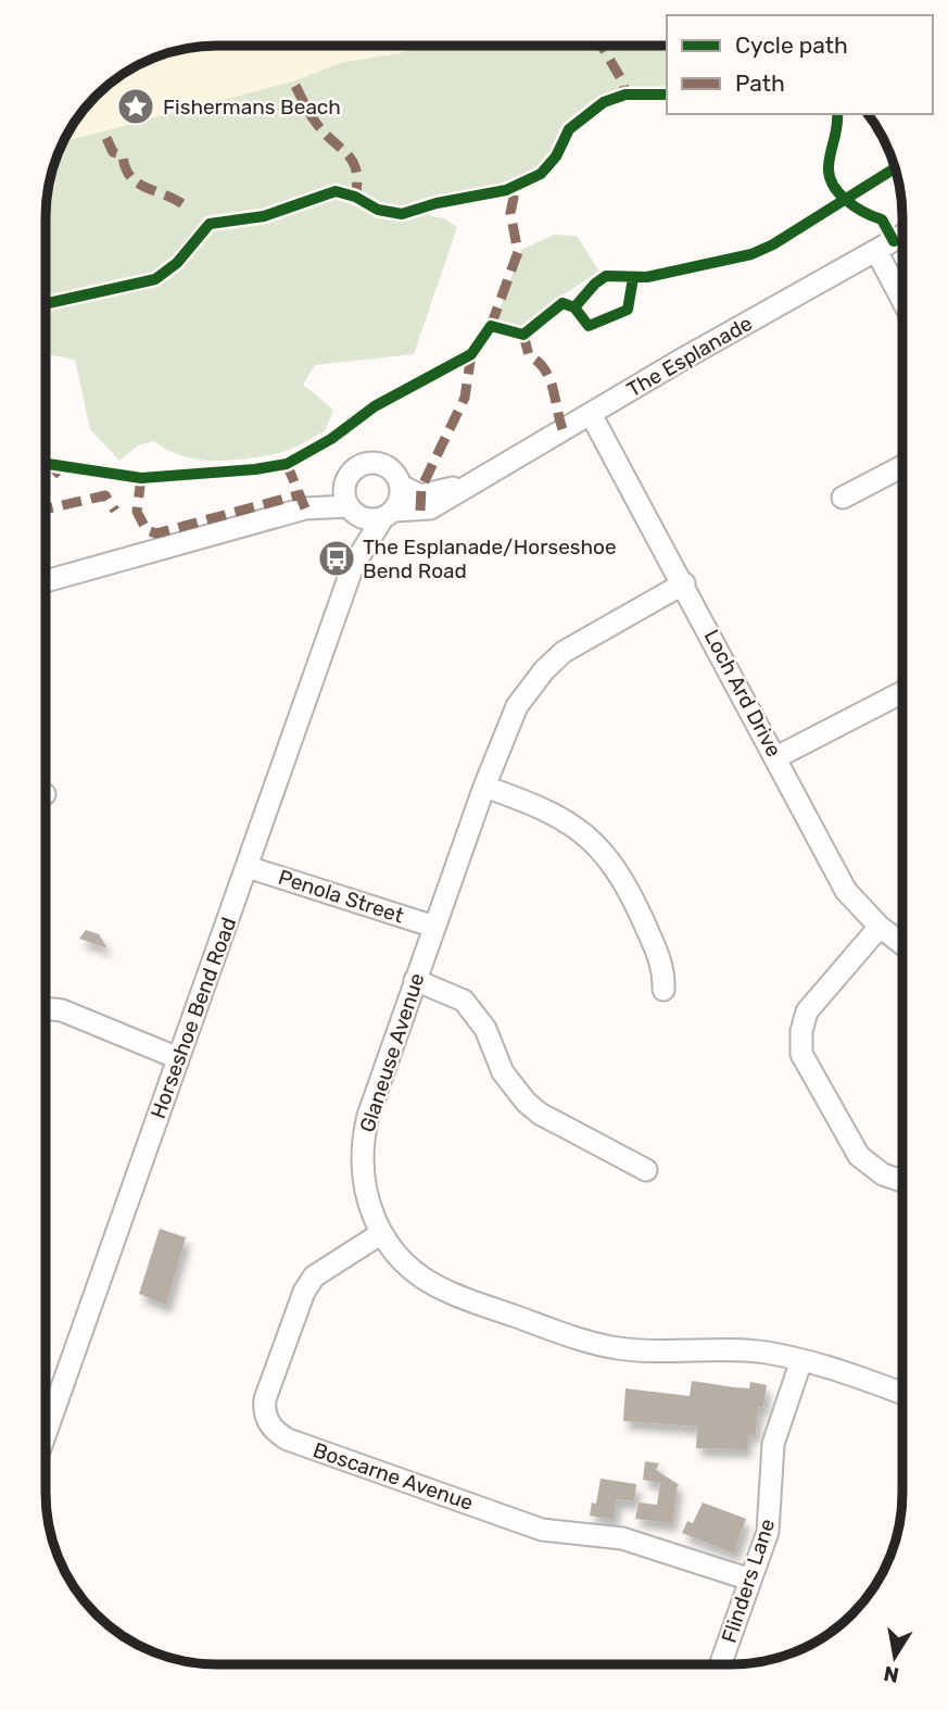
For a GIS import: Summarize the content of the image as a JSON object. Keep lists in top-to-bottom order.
{
  "streets": {
    "street": [
      "The Esplanade",
      "Loch Ard Drive",
      "Penola Street",
      "Horseshoe Bend Road",
      "Glaneuse Avenue",
      "Boscarne Avenue",
      "Flinders Lane"
    ]
  },
  "crossings": [
    ["The Esplanade", "Loch Ard Drive"],
    ["The Esplanade", "Horseshoe Bend Road"],
    ["Loch Ard Drive", "Glaneuse Avenue"],
    ["Penola Street", "Horseshoe Bend Road"],
    ["Penola Street", "Glaneuse Avenue"],
    ["Glaneuse Avenue", "Boscarne Avenue"],
    ["Glaneuse Avenue", "Flinders Lane"],
    ["Boscarne Avenue", "Flinders Lane"]
  ],
  "places": {
    "place": ["Fishermans Beach"],
    "bus stop": ["The Esplanade/Horseshoe Bend Road"]
  },
  "legend": ["Cycle path", "Path"],
  "north": "bottom"
}
